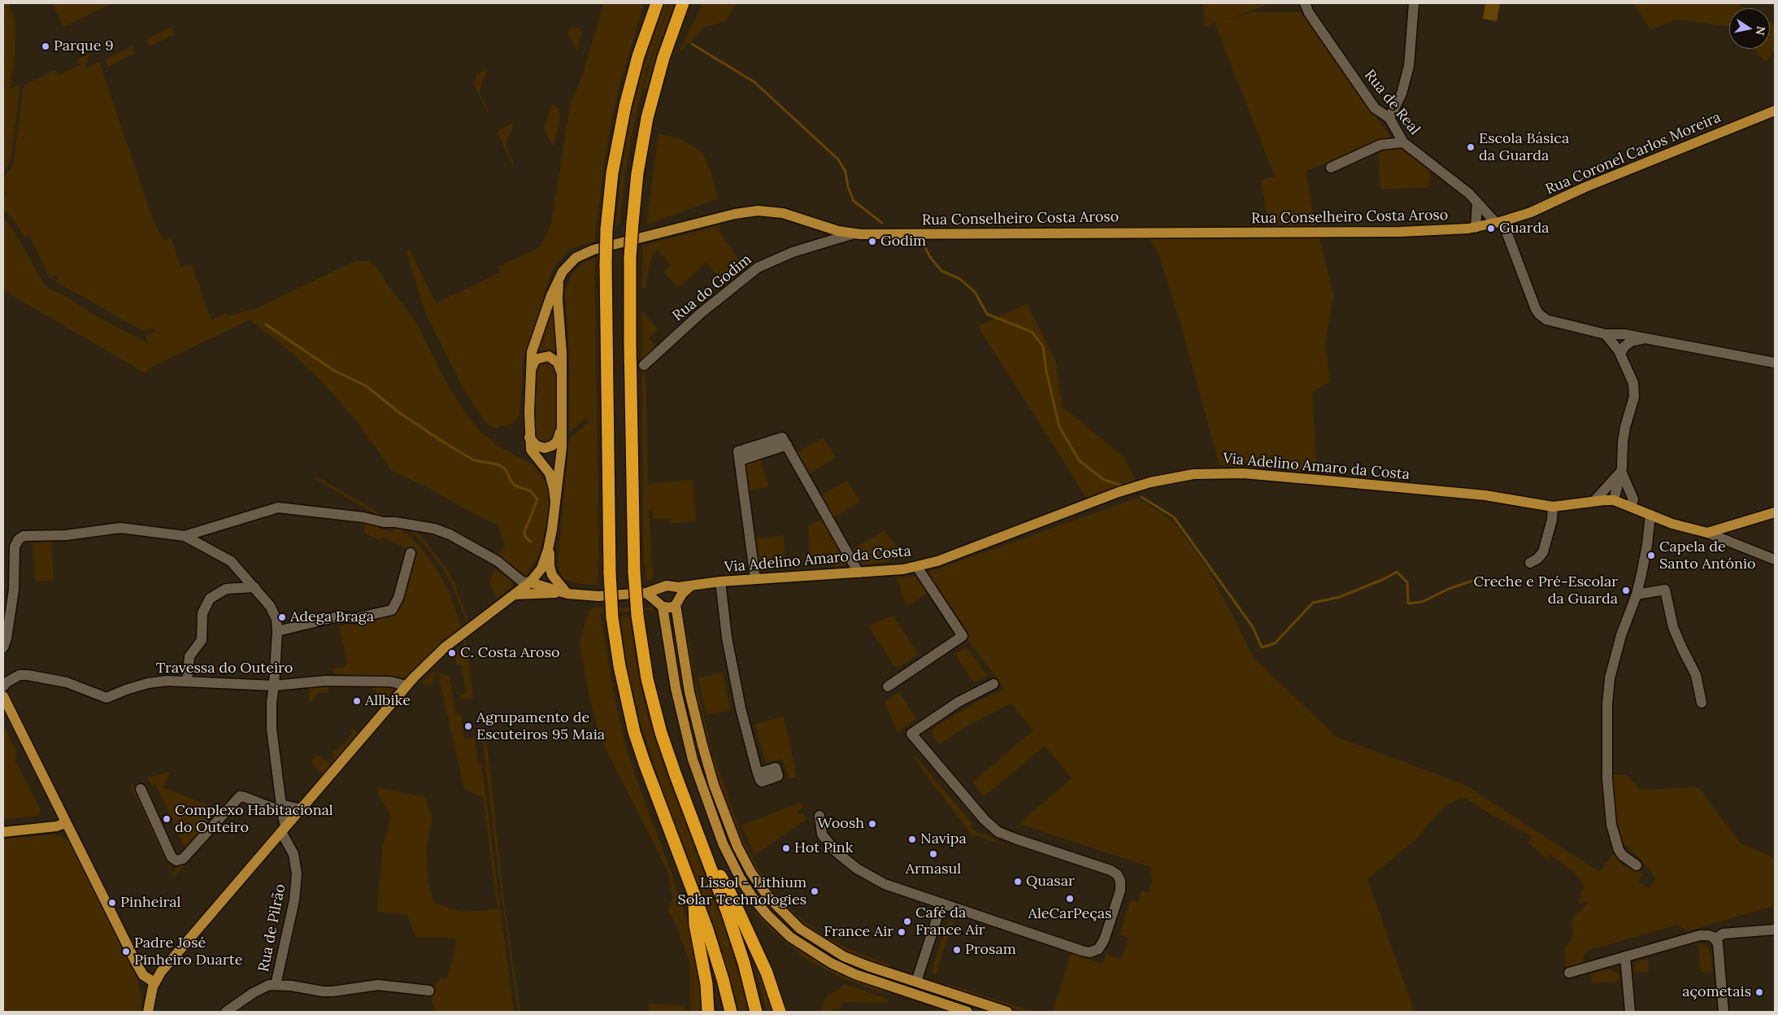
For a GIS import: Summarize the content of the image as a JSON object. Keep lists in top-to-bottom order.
{
  "streets": {
    "main road": ["Rua Coronel Carlos Moreira", "Rua Conselheiro Costa Aroso", "Via Adelino Amaro da Costa"],
    "street": [
      "Rua de Real",
      "Rua do Godim",
      "Travessa do Outeiro",
      "Rua de Pilrão"
    ]
  },
  "crossings": [
    ["Rua de Real", "Rua Coronel Carlos Moreira"],
    ["Rua de Real", "Rua Conselheiro Costa Aroso"],
    ["Rua Coronel Carlos Moreira", "Rua Conselheiro Costa Aroso"],
    ["Rua Conselheiro Costa Aroso", "Rua do Godim"],
    ["Rua Conselheiro Costa Aroso", "Via Adelino Amaro da Costa"],
    ["Rua Conselheiro Costa Aroso", "Travessa do Outeiro"],
    ["Rua Conselheiro Costa Aroso", "Rua de Pilrão"],
    ["Travessa do Outeiro", "Rua de Pilrão"]
  ],
  "places": [
    "Parque 9",
    "Escola Básica da Guarda",
    "Guarda",
    "Godim",
    "Capela de Santo António",
    "Creche e Pré-Escolar da Guarda",
    "Adega Braga",
    "C. Costa Aroso",
    "Allbike",
    "Agrupamento de Escuteiros 95 Maia",
    "Complexo Habitacional do Outeiro",
    "Woosh",
    "Navipa",
    "Hot Pink",
    "Armasul",
    "Quasar",
    "Lissol - Lithium Solar Technologies",
    "AleCarPeças",
    "Pinheiral",
    "Café da France Air",
    "France Air",
    "Prosam",
    "Padre José Pinheiro Duarte",
    "açometais"
  ],
  "north": "right"
}
